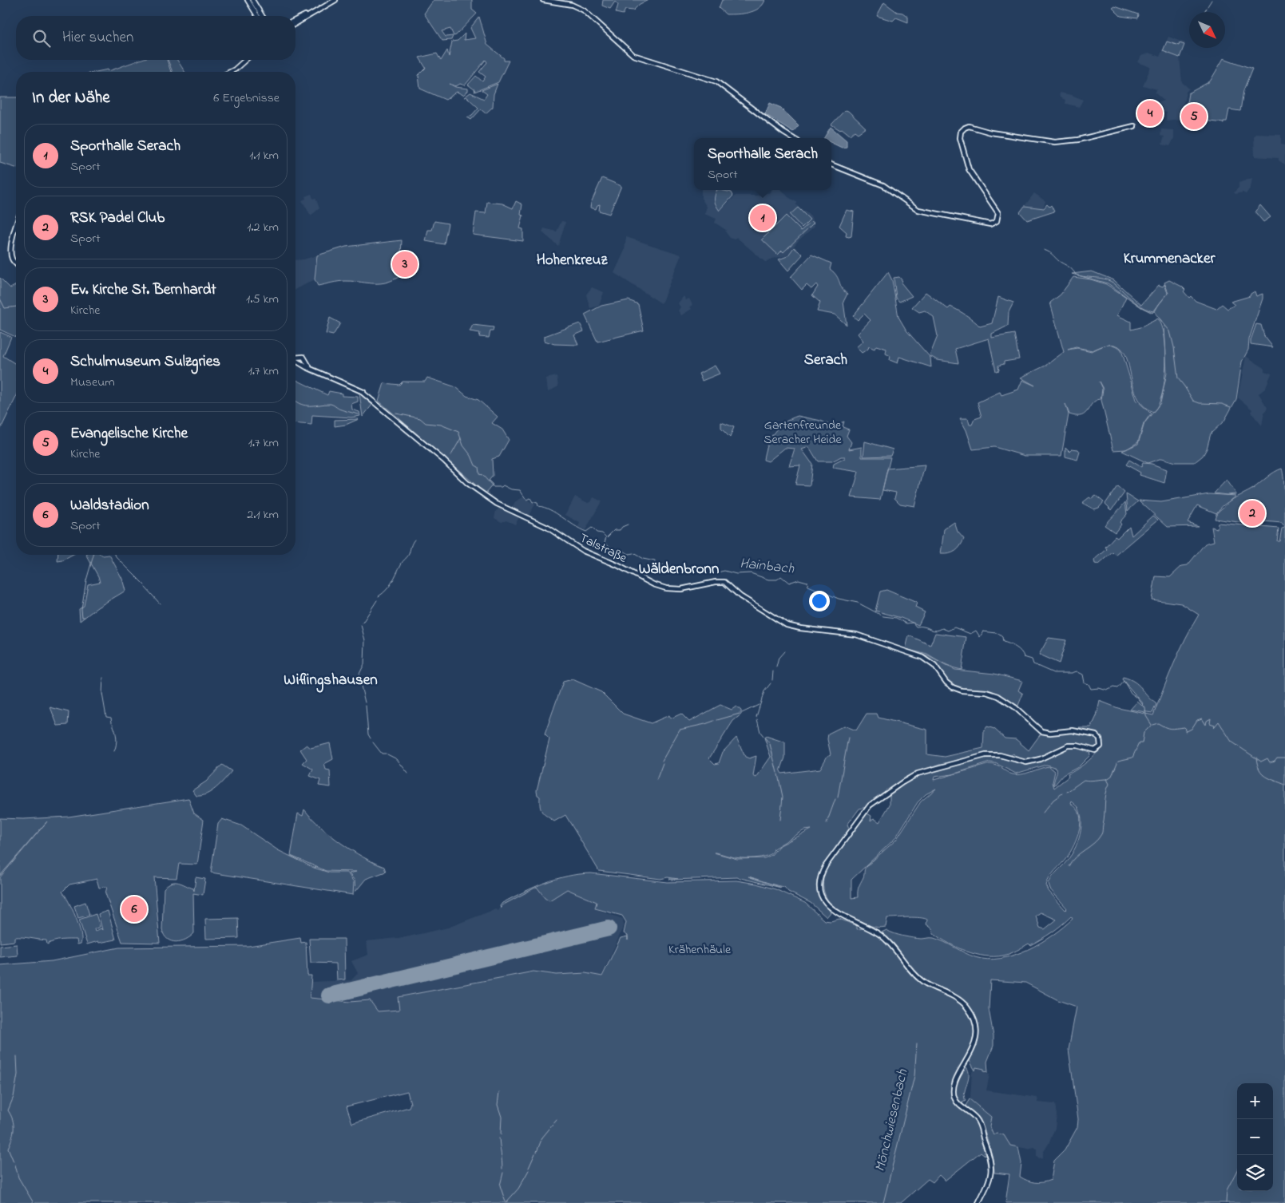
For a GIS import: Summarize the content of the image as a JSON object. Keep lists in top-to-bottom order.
{
  "streets": {
    "main road": ["Talstraße"]
  },
  "districts": [
    "Krummenacker",
    "Hohenkreuz",
    "Serach",
    "Wäldenbronn",
    "Wiflingshausen"
  ],
  "water": ["Hainbach", "Mönchwiesenbach"],
  "parks": ["Gartenfreunde Seracher Heide", "Krähenhäule"],
  "north": "bottom right",
  "page": {
    "search": "Hier suchen",
    "heading": ["In der Nähe", "6 Ergebnisse"],
    "pins": [
      "4",
      "5",
      "1",
      "3",
      "2",
      "6"
    ],
    "list": [
      {
        "mark": "1",
        "name": "Sporthalle Serach",
        "note": "Sport",
        "value": "1.1 km"
      },
      {
        "mark": "2",
        "name": "RSK Padel Club",
        "note": "Sport",
        "value": "1.2 km"
      },
      {
        "mark": "3",
        "name": "Ev. Kirche St. Bernhardt",
        "note": "Kirche",
        "value": "1.5 km"
      },
      {
        "mark": "4",
        "name": "Schulmuseum Sulzgries",
        "note": "Museum",
        "value": "1.7 km"
      },
      {
        "mark": "5",
        "name": "Evangelische Kirche",
        "note": "Kirche",
        "value": "1.7 km"
      },
      {
        "mark": "6",
        "name": "Waldstadion",
        "note": "Sport",
        "value": "2.1 km"
      }
    ],
    "popup": ["Sporthalle Serach", "Sport"],
    "map_buttons": ["+", "−"]
  }
}
